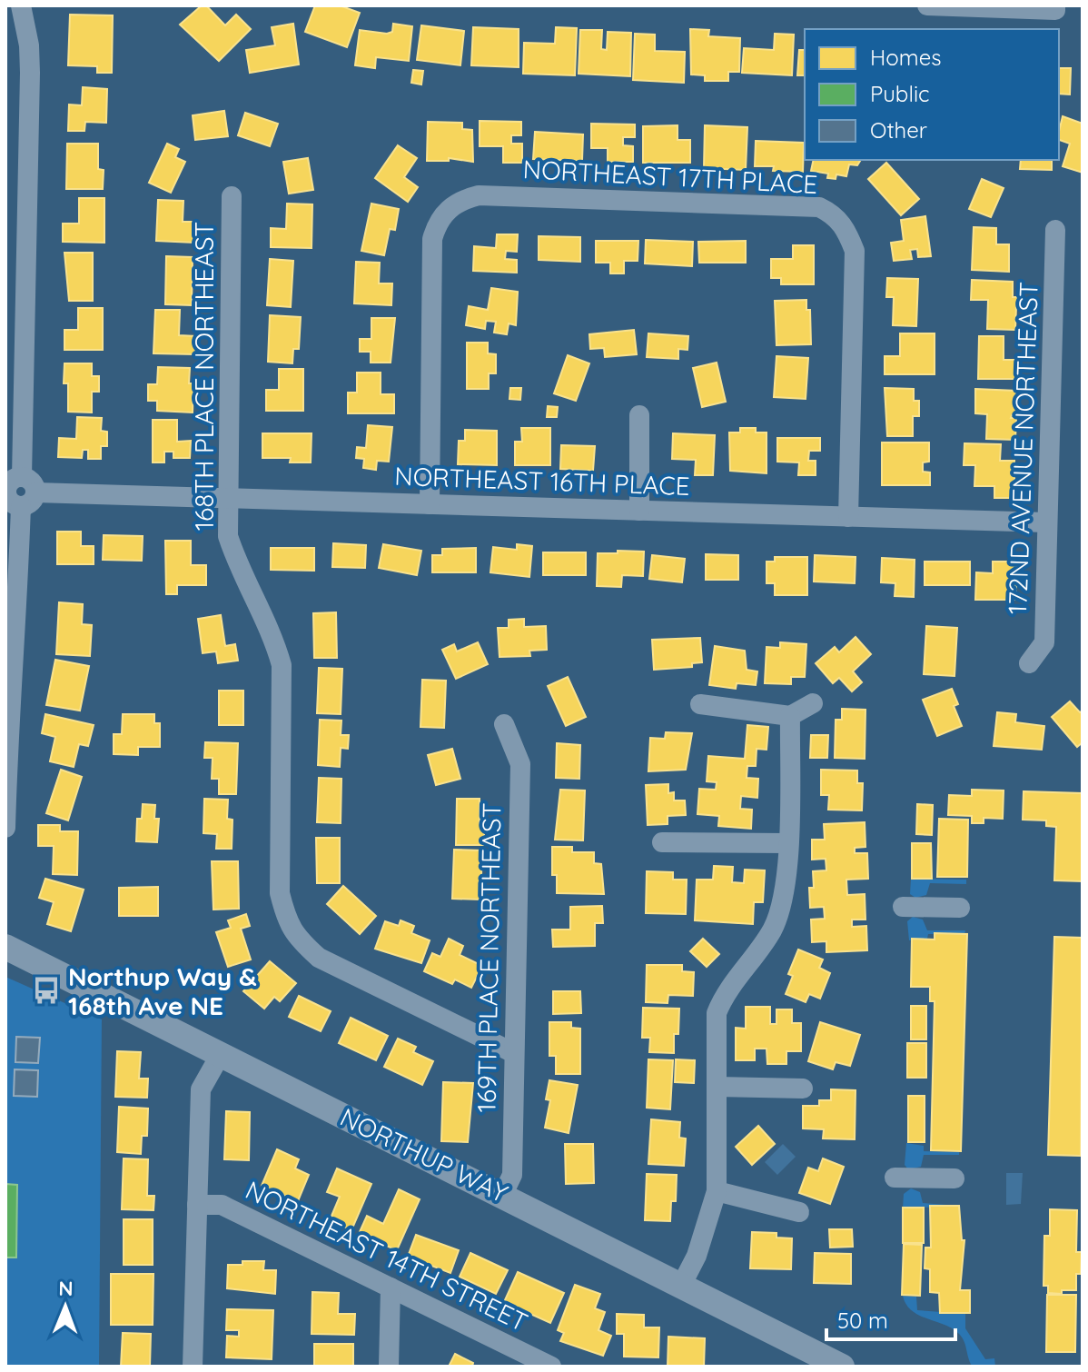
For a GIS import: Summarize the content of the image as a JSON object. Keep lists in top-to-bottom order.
{
  "streets": {
    "street": [
      "NORTHEAST 17TH PLACE",
      "168TH PLACE NORTHEAST",
      "172ND AVENUE NORTHEAST",
      "NORTHEAST 16TH PLACE",
      "169TH PLACE NORTHEAST",
      "NORTHUP WAY",
      "NORTHEAST 14TH STREET"
    ]
  },
  "crossings": [
    ["NORTHEAST 17TH PLACE", "NORTHEAST 16TH PLACE"],
    ["168TH PLACE NORTHEAST", "NORTHEAST 16TH PLACE"],
    ["168TH PLACE NORTHEAST", "169TH PLACE NORTHEAST"],
    ["172ND AVENUE NORTHEAST", "NORTHEAST 16TH PLACE"],
    ["169TH PLACE NORTHEAST", "NORTHUP WAY"]
  ],
  "places": {
    "bus stop": ["Northup Way & 168th Ave NE"]
  },
  "legend": ["Homes", "Public", "Other"],
  "scale_bar": "50 m",
  "north": "top"
}
